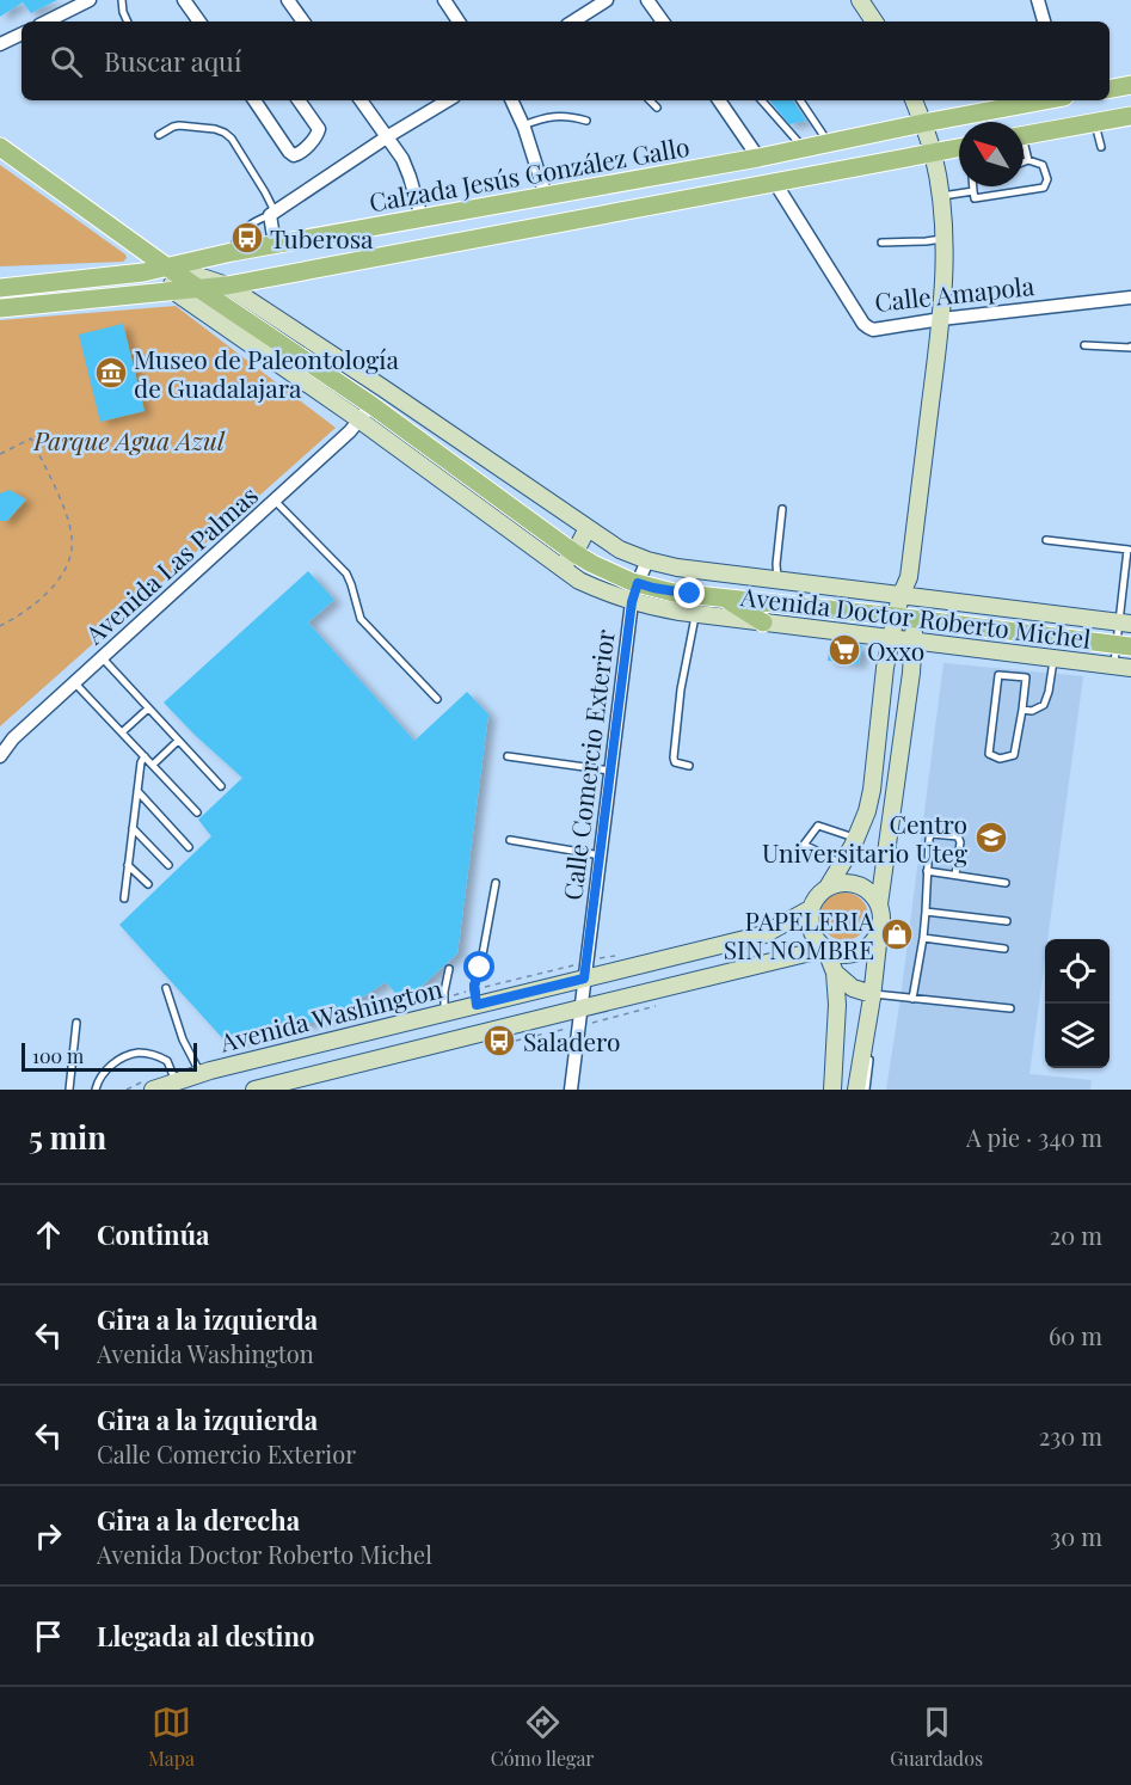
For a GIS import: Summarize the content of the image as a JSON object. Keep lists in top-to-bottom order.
{
  "streets": {
    "main road": ["Calzada Jesús González Gallo", "Avenida Doctor Roberto Michel", "Avenida Washington"],
    "street": ["Calle Amapola", "Avenida Las Palmas", "Calle Comercio Exterior"]
  },
  "crossings": [
    ["Calzada Jesús González Gallo", "Avenida Doctor Roberto Michel"],
    ["Avenida Las Palmas", "Avenida Doctor Roberto Michel"],
    ["Avenida Doctor Roberto Michel", "Calle Comercio Exterior"],
    ["Calle Comercio Exterior", "Avenida Washington"]
  ],
  "parks": ["Parque Agua Azul"],
  "places": {
    "bus stop": ["Tuberosa", "Saladero"],
    "museum": ["Museo de Paleontología de Guadalajara"],
    "supermarket": ["Oxxo"],
    "school or university": ["Centro Universitario Uteg"],
    "shop": ["PAPELERIA SIN NOMBRE"]
  },
  "scale_bar": "100 m",
  "north": "top left",
  "page": {
    "search": "Buscar aquí",
    "scale": "100 m",
    "heading": ["5 min", "A pie · 340 m"],
    "list": [
      ["Continúa", "20 m"],
      ["Gira a la izquierda", "Avenida Washington", "60 m"],
      ["Gira a la izquierda", "Calle Comercio Exterior", "230 m"],
      ["Gira a la derecha", "Avenida Doctor Roberto Michel", "30 m"],
      "Llegada al destino"
    ],
    "nav": ["Mapa", "Cómo llegar", "Guardados"]
  }
}
